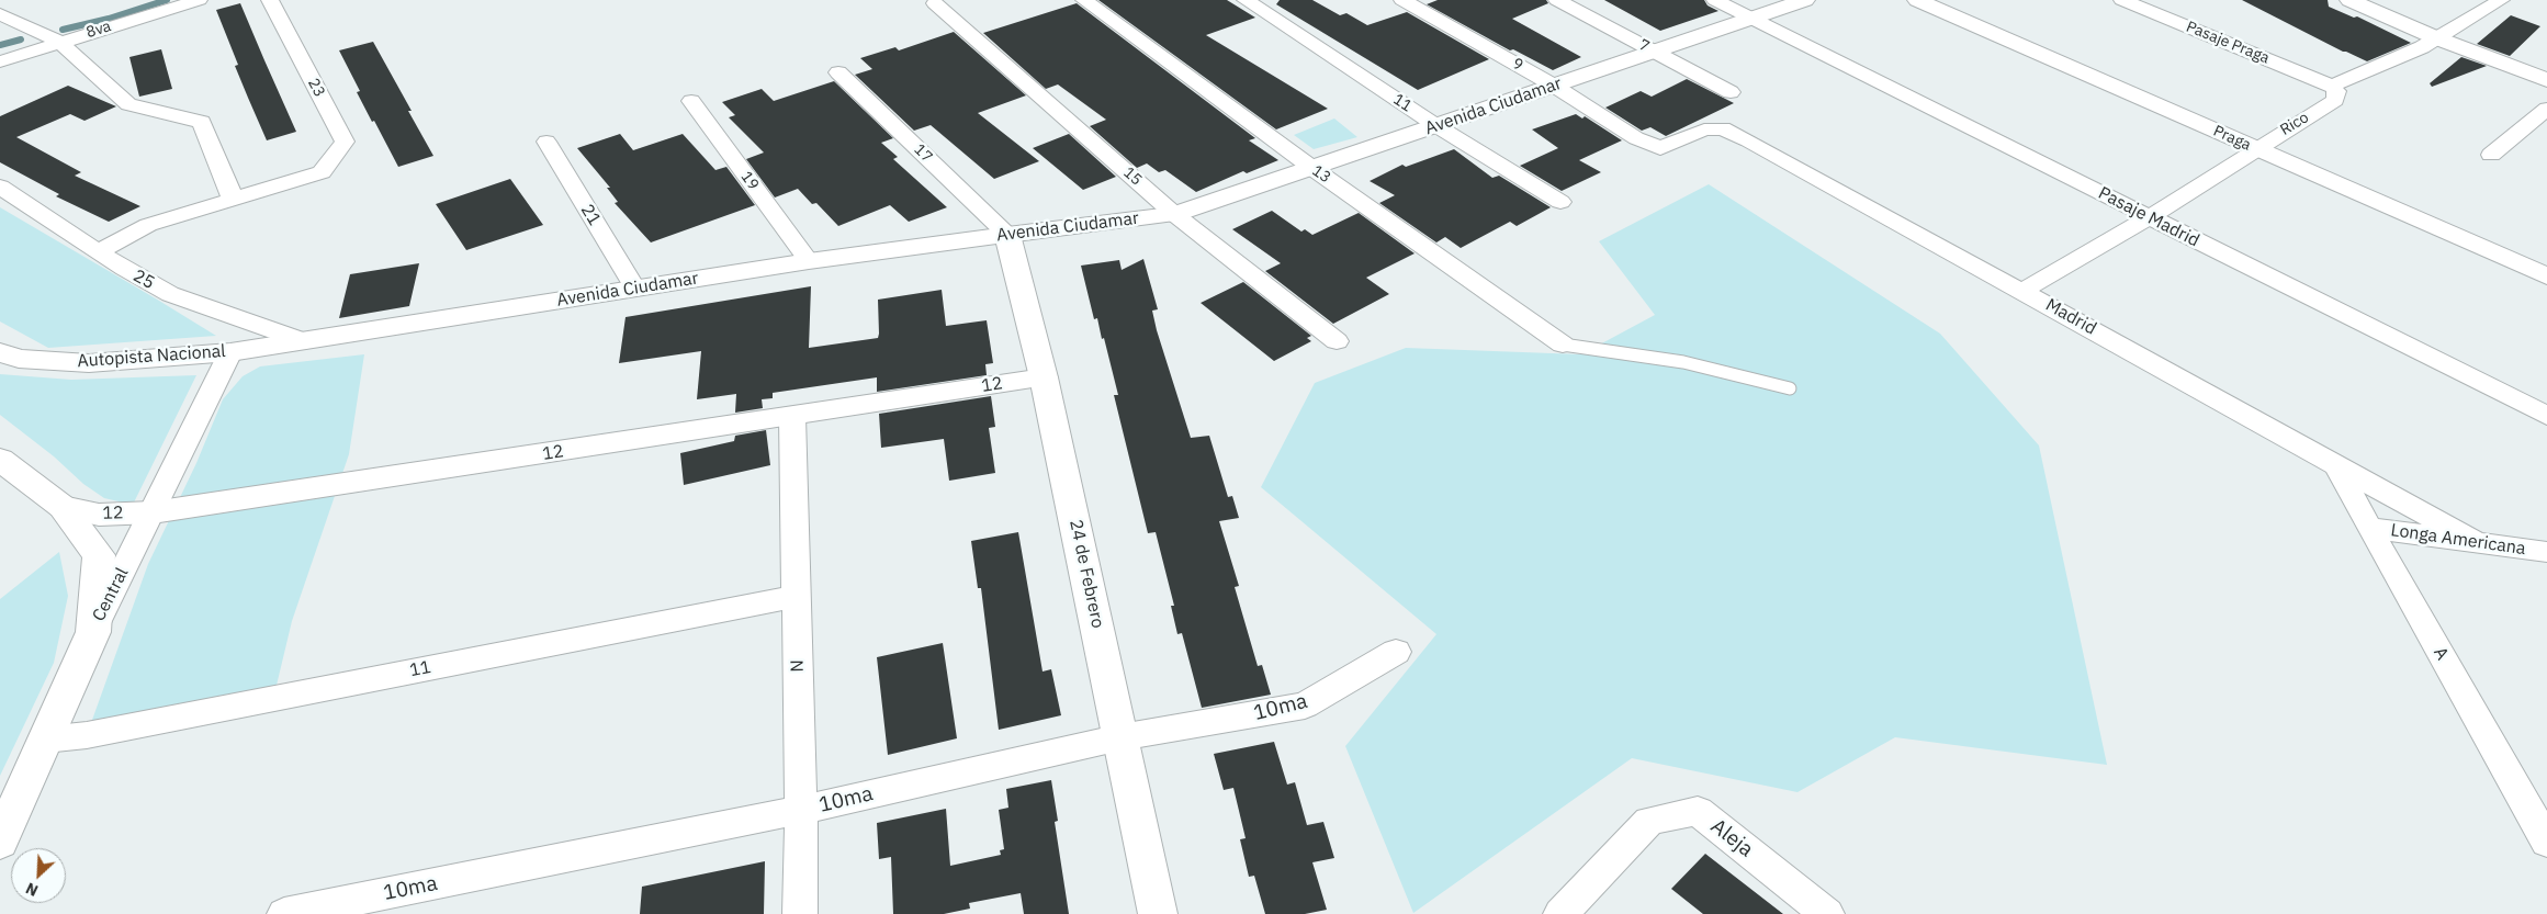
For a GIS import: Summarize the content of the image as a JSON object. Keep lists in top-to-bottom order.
{
  "streets": {
    "main road": [
      "Avenida Ciudamar",
      "Praga",
      "Autopista Nacional",
      "12",
      "24 de Febrero",
      "Central"
    ],
    "street": [
      "8va",
      "Pasaje Praga",
      "7",
      "9",
      "23",
      "11",
      "Rico",
      "17",
      "13",
      "15",
      "19",
      "21",
      "Pasaje Madrid",
      "25",
      "Madrid",
      "Longa Americana",
      "A",
      "N",
      "10ma",
      "Aleja"
    ]
  },
  "crossings": [
    ["Pasaje Praga", "Rico"],
    ["7", "Avenida Ciudamar"],
    ["9", "Avenida Ciudamar"],
    ["9", "Madrid"],
    ["11", "Avenida Ciudamar"],
    ["11", "Central"],
    ["11", "N"],
    ["Avenida Ciudamar", "17"],
    ["Avenida Ciudamar", "13"],
    ["Avenida Ciudamar", "15"],
    ["Avenida Ciudamar", "19"],
    ["Avenida Ciudamar", "21"],
    ["Avenida Ciudamar", "Pasaje Madrid"],
    ["Avenida Ciudamar", "25"],
    ["Avenida Ciudamar", "Autopista Nacional"],
    ["Avenida Ciudamar", "24 de Febrero"],
    ["Rico", "Praga"],
    ["Rico", "Pasaje Madrid"],
    ["Rico", "Madrid"],
    ["17", "24 de Febrero"],
    ["25", "Autopista Nacional"],
    ["Madrid", "Longa Americana"],
    ["Madrid", "A"],
    ["Autopista Nacional", "Central"],
    ["12", "24 de Febrero"],
    ["12", "Central"],
    ["12", "N"],
    ["Longa Americana", "A"],
    ["24 de Febrero", "10ma"],
    ["N", "10ma"]
  ],
  "north": "bottom left"
}
